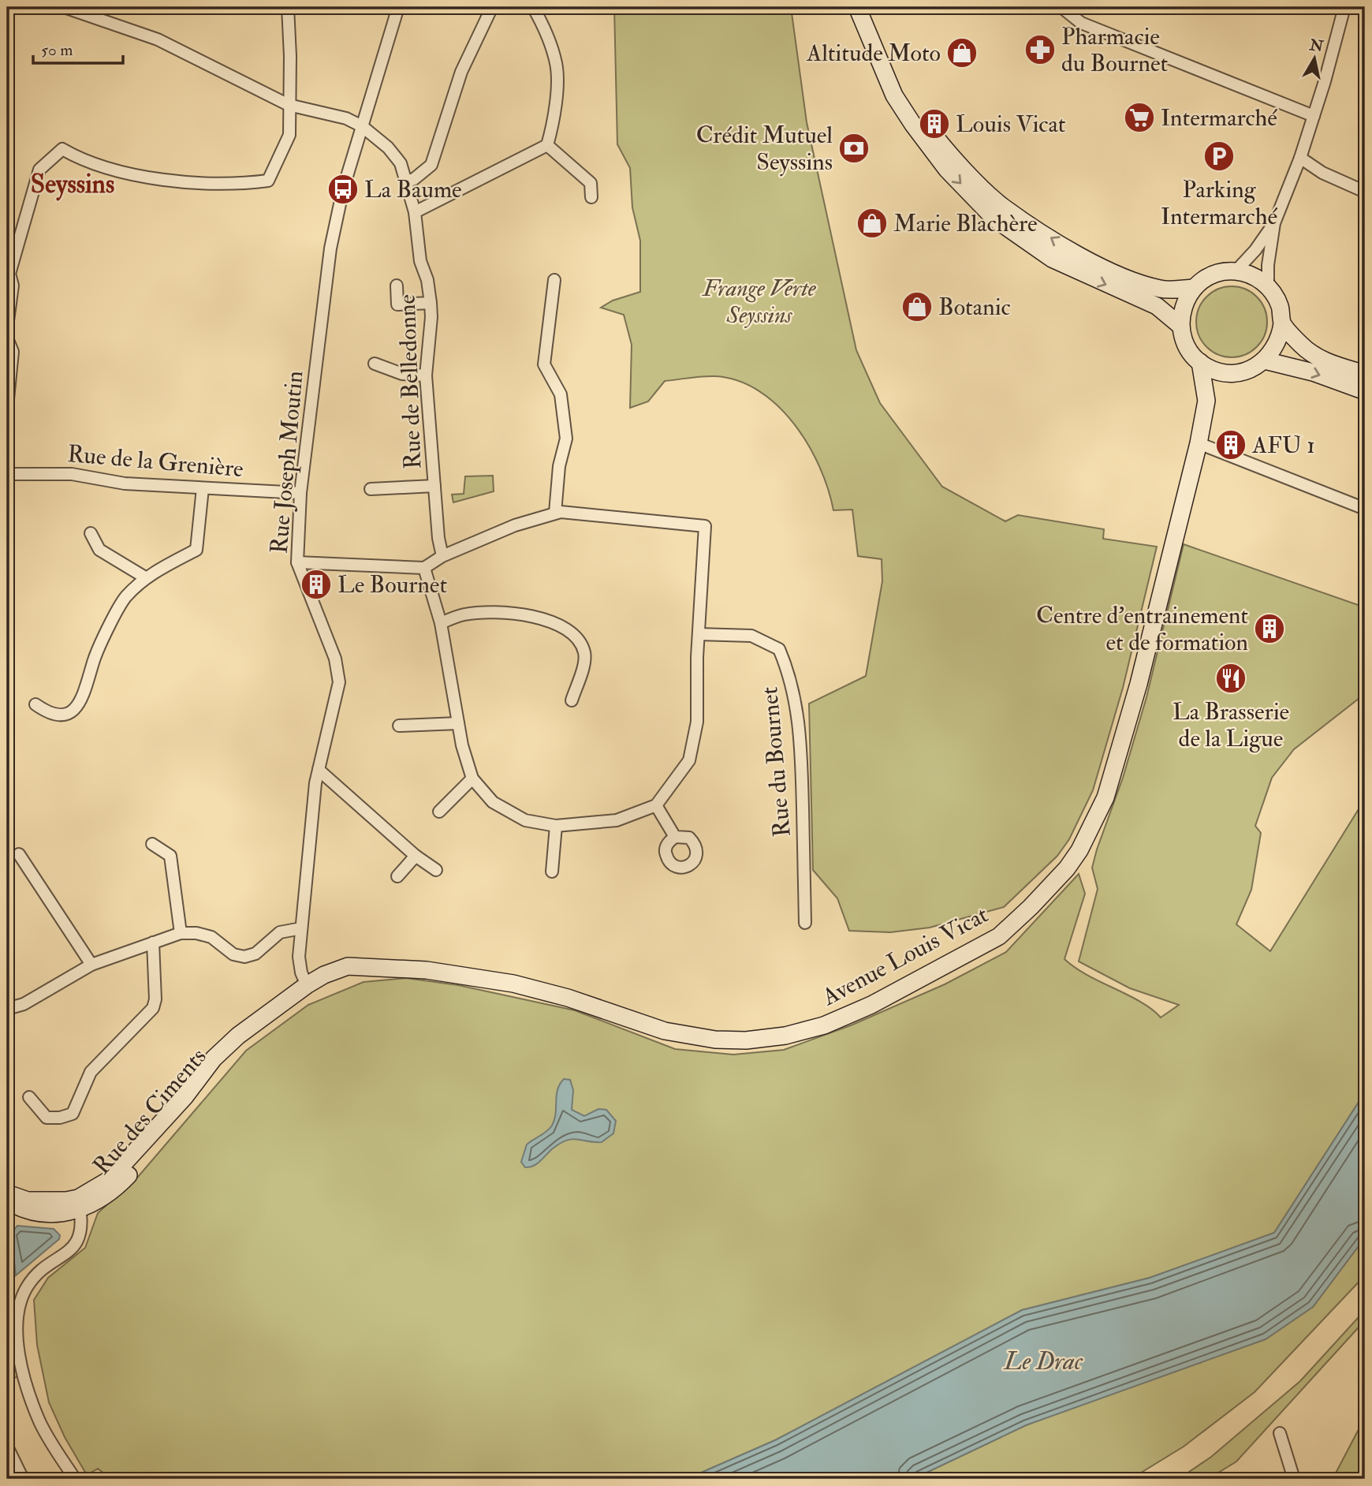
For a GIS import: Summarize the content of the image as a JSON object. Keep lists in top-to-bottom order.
{
  "streets": {
    "main road": ["Avenue Louis Vicat", "Rue des Ciments"],
    "street": [
      "Rue de Belledonne",
      "Rue de la Grenière",
      "Rue Joseph Moutin",
      "Rue du Bournet"
    ]
  },
  "crossings": [
    ["Rue de Belledonne", "Rue Joseph Moutin"],
    ["Rue de la Grenière", "Rue Joseph Moutin"],
    ["Rue Joseph Moutin", "Avenue Louis Vicat"],
    ["Rue Joseph Moutin", "Rue des Ciments"],
    ["Avenue Louis Vicat", "Rue des Ciments"]
  ],
  "districts": ["Seyssins"],
  "water": ["Le Drac"],
  "parks": ["Frange Verte Seyssins"],
  "places": {
    "pharmacy": ["Pharmacie du Bournet"],
    "shop": ["Altitude Moto", "Marie Blachère", "Botanic"],
    "supermarket": ["Intermarché"],
    "building": [
      "Louis Vicat",
      "AFU 1",
      "Le Bournet",
      "Centre d'entrainement et de formation"
    ],
    "bank": ["Crédit Mutuel Seyssins"],
    "parking": ["Parking Intermarché"],
    "bus stop": ["La Baume"],
    "restaurant": ["La Brasserie de la Ligue"]
  },
  "scale_bar": "50 m",
  "north": "top"
}
